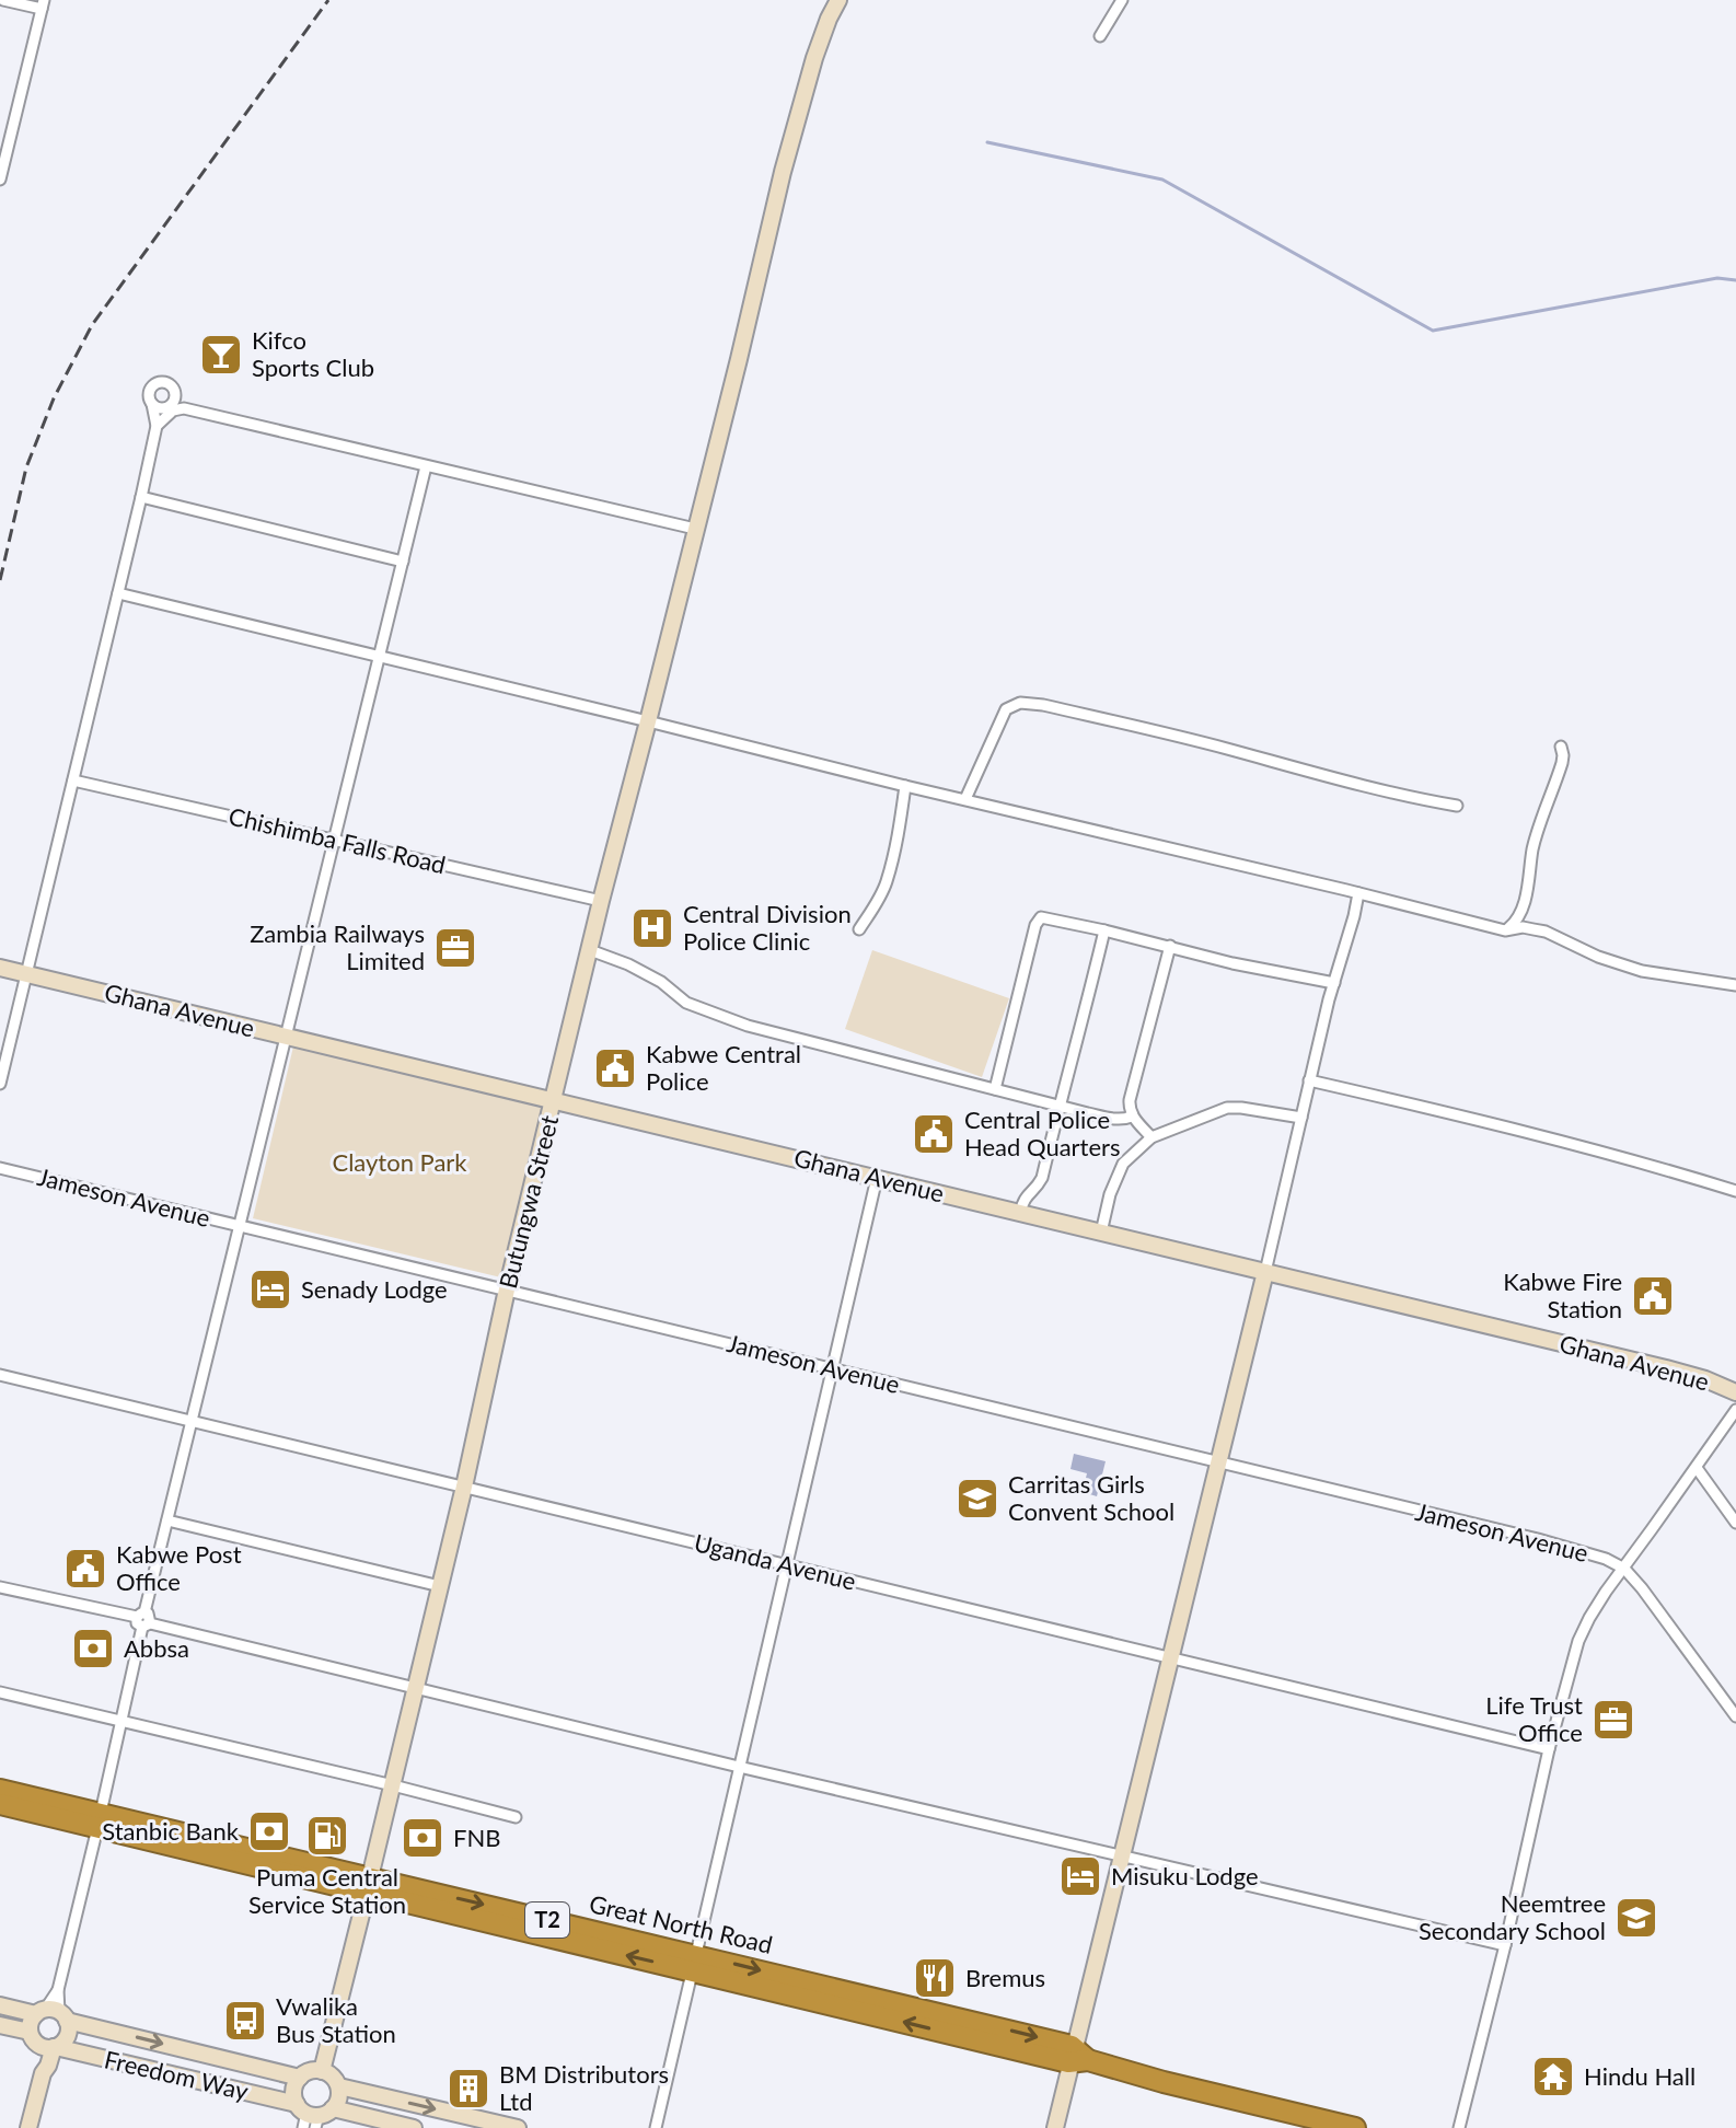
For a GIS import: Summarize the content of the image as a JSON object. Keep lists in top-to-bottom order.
{
  "streets": {
    "highway": ["T2", "Great North Road"],
    "main road": ["Ghana Avenue", "Butungwa Street", "Freedom Way"],
    "street": ["Chishimba Falls Road", "Jameson Avenue", "Uganda Avenue"]
  },
  "crossings": [
    ["Chishimba Falls Road", "Butungwa Street"],
    ["Ghana Avenue", "Butungwa Street"],
    ["Jameson Avenue", "Butungwa Street"],
    ["Butungwa Street", "Uganda Avenue"],
    ["Butungwa Street", "Great North Road"],
    ["Butungwa Street", "Freedom Way"]
  ],
  "parks": ["Clayton Park"],
  "places": {
    "bar": ["Kifco Sports Club"],
    "hospital": ["Central Division Police Clinic"],
    "office": ["Zambia Railways Limited", "Life Trust Office"],
    "public building": [
      "Kabwe Central Police",
      "Central Police Head Quarters",
      "Kabwe Fire Station",
      "Kabwe Post Office"
    ],
    "hotel": ["Senady Lodge", "Misuku Lodge"],
    "school or university": ["Carritas Girls Convent School", "Neemtree Secondary School"],
    "bank": ["Abbsa", "Stanbic Bank", "FNB"],
    "fuel station": ["Puma Central Service Station"],
    "restaurant": ["Bremus"],
    "bus stop": ["Vwalika Bus Station"],
    "temple": ["Hindu Hall"],
    "building": ["BM Distributors Ltd"]
  }
}
